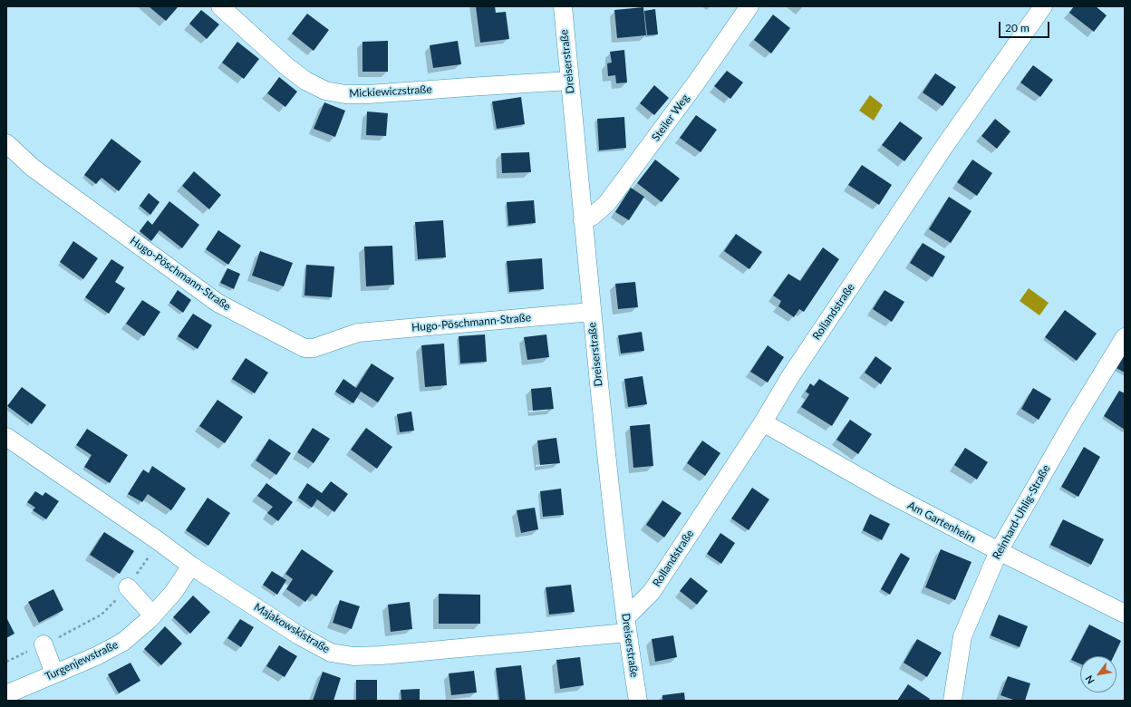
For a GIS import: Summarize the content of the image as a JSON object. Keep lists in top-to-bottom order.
{
  "streets": {
    "street": [
      "Dreiserstraße",
      "Mickiewiczstraße",
      "Steiler Weg",
      "Hugo-Pöschmann-Straße",
      "Rollandstraße",
      "Reinhard-Uhlig-Straße",
      "Am Gartenheim",
      "Majakowskistraße",
      "Turgenjewstraße"
    ]
  },
  "crossings": [
    ["Dreiserstraße", "Mickiewiczstraße"],
    ["Dreiserstraße", "Steiler Weg"],
    ["Dreiserstraße", "Hugo-Pöschmann-Straße"],
    ["Dreiserstraße", "Rollandstraße"],
    ["Dreiserstraße", "Majakowskistraße"],
    ["Rollandstraße", "Am Gartenheim"],
    ["Rollandstraße", "Majakowskistraße"],
    ["Reinhard-Uhlig-Straße", "Am Gartenheim"],
    ["Majakowskistraße", "Turgenjewstraße"]
  ],
  "scale_bar": "20 m",
  "north": "bottom left"
}
